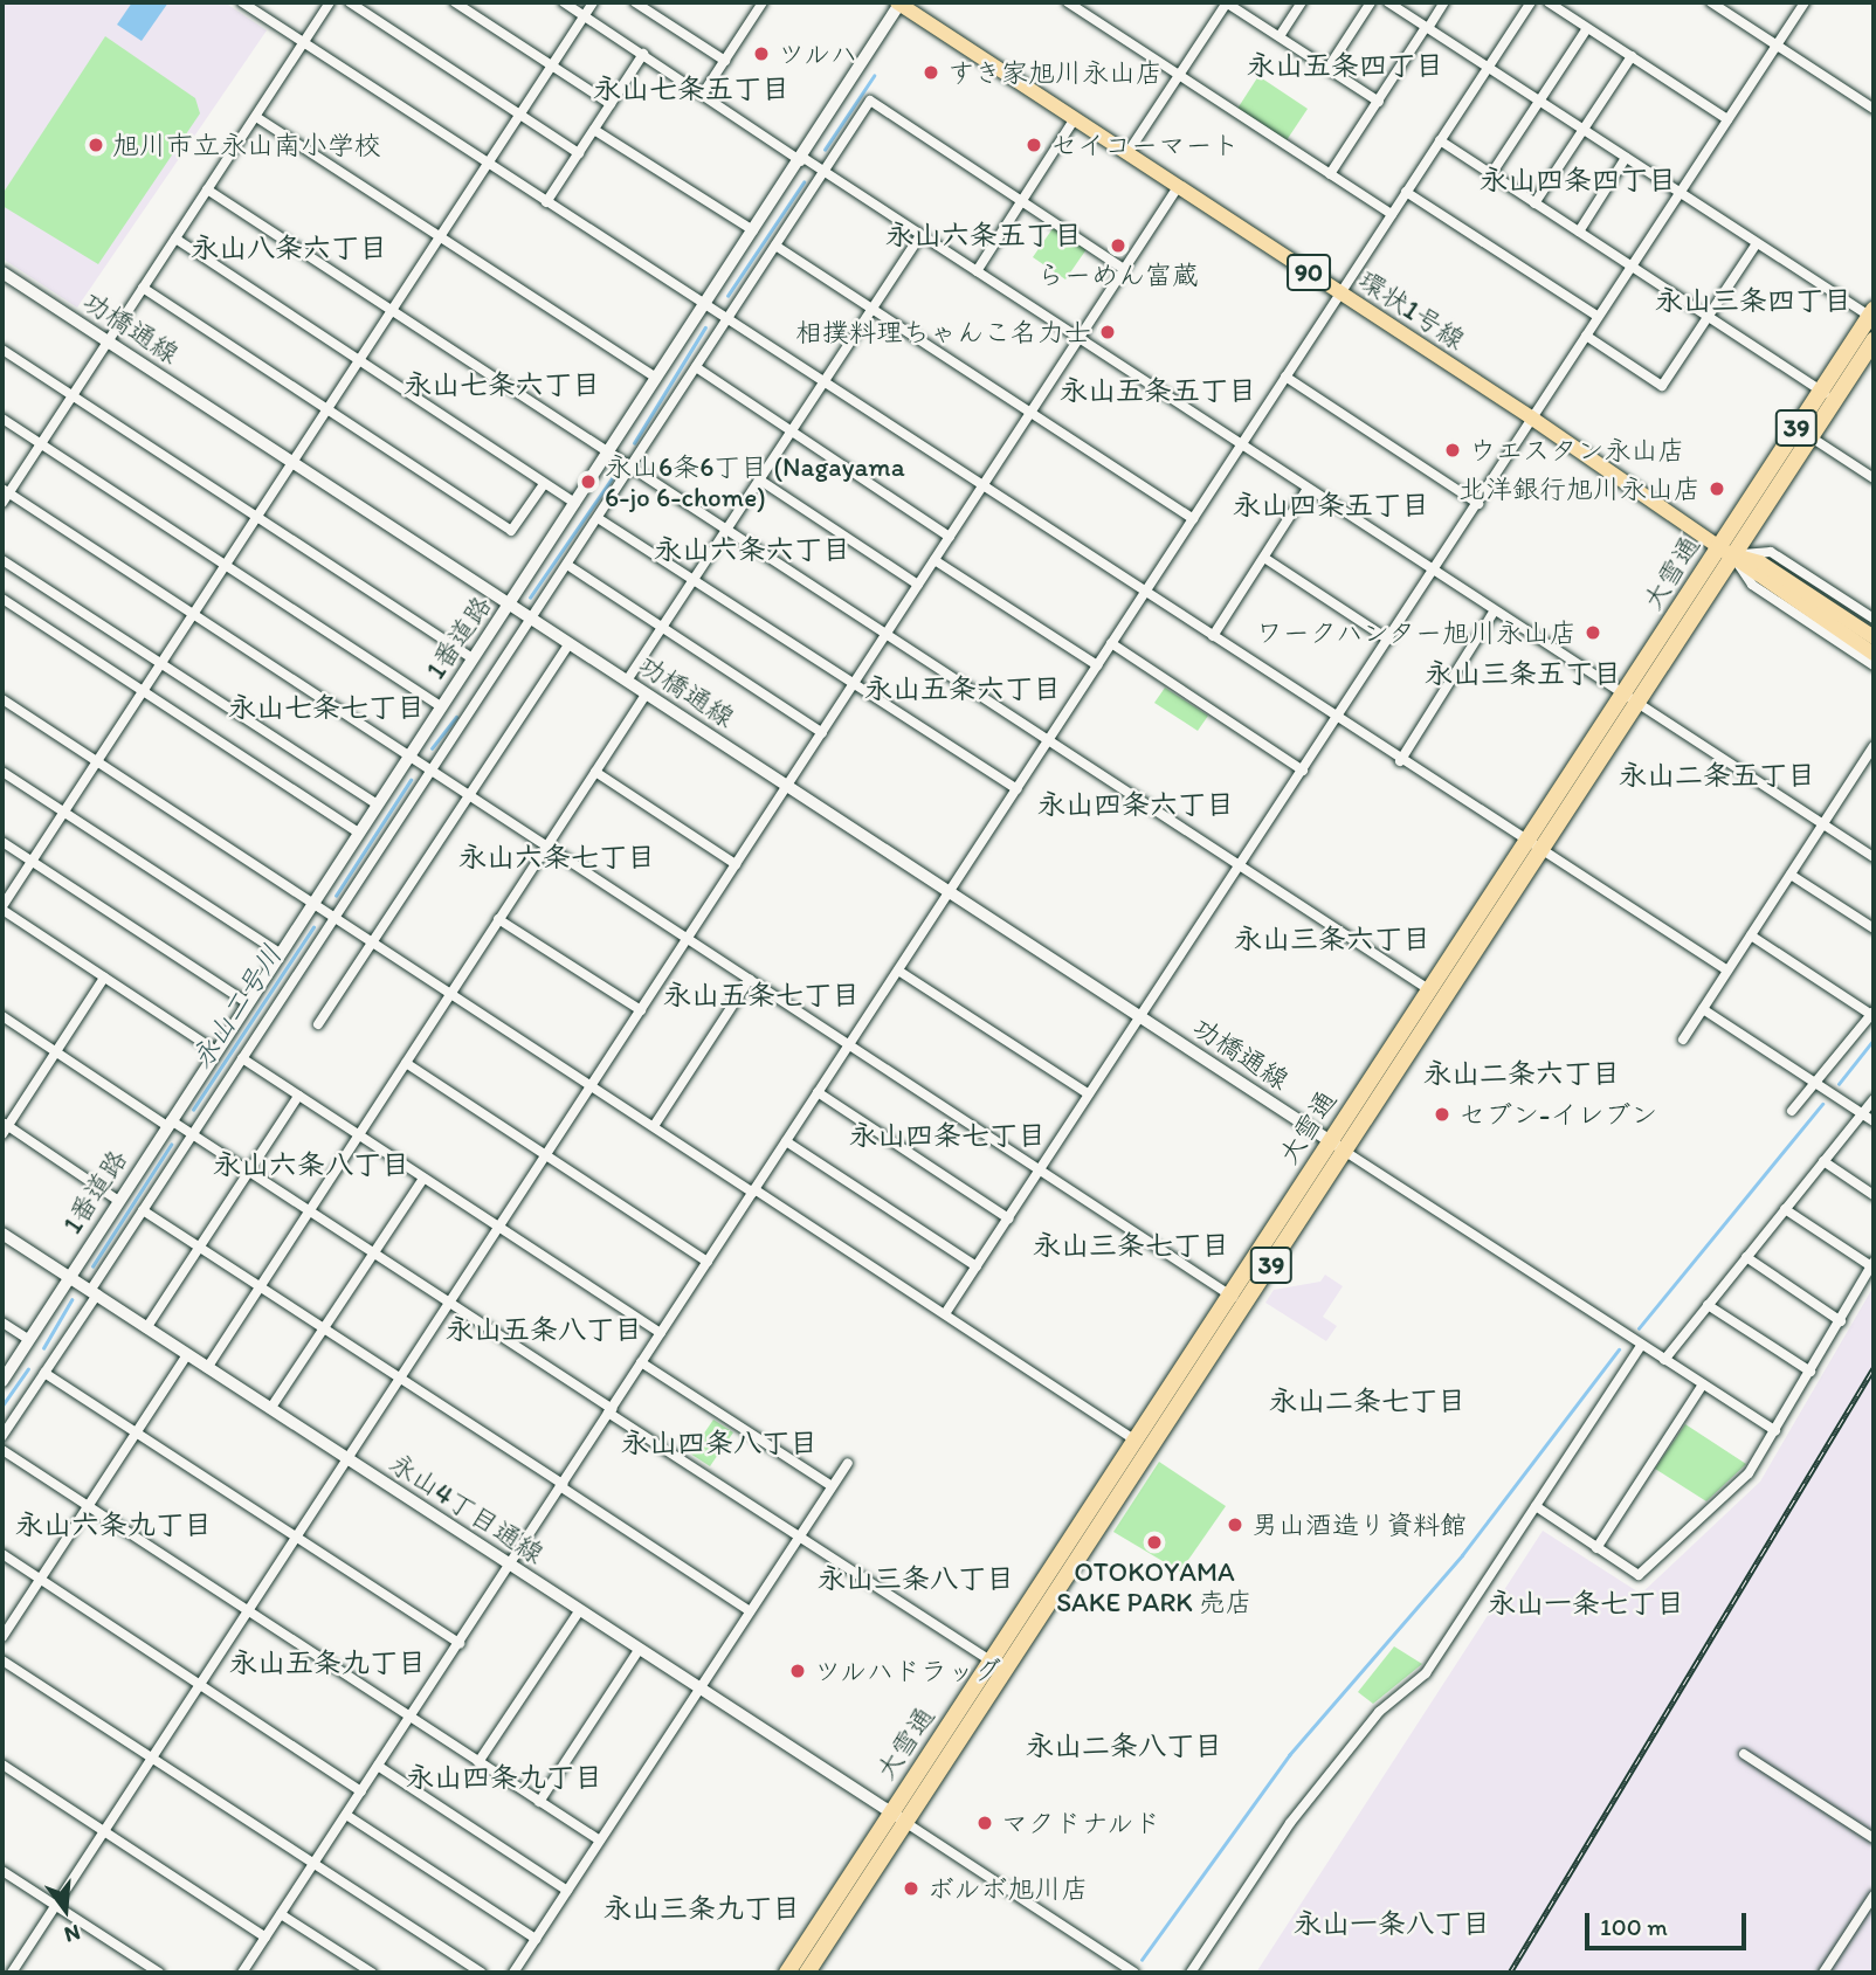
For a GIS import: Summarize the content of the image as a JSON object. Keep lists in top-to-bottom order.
{
  "streets": {
    "highway": ["39", "大雪通"],
    "main road": ["90", "環状1号線"],
    "street": ["功橋通線", "1番道路", "永山4丁目通線"]
  },
  "crossings": [
    ["90", "環状1号線"],
    ["環状1号線", "大雪通"],
    ["環状1号線", "1番道路"],
    ["功橋通線", "大雪通"],
    ["功橋通線", "1番道路"],
    ["大雪通", "永山4丁目通線"],
    ["1番道路", "永山4丁目通線"]
  ],
  "districts": [
    "永山五条四丁目",
    "永山七条五丁目",
    "永山四条四丁目",
    "永山六条五丁目",
    "永山八条六丁目",
    "永山三条四丁目",
    "永山七条六丁目",
    "永山五条五丁目",
    "永山四条五丁目",
    "永山六条六丁目",
    "永山三条五丁目",
    "永山五条六丁目",
    "永山七条七丁目",
    "永山二条五丁目",
    "永山四条六丁目",
    "永山六条七丁目",
    "永山三条六丁目",
    "永山五条七丁目",
    "永山二条六丁目",
    "永山四条七丁目",
    "永山六条八丁目",
    "永山三条七丁目",
    "永山五条八丁目",
    "永山二条七丁目",
    "永山四条八丁目",
    "永山六条九丁目",
    "永山三条八丁目",
    "永山一条七丁目",
    "永山五条九丁目",
    "永山二条八丁目",
    "永山四条九丁目",
    "永山三条九丁目",
    "永山一条八丁目"
  ],
  "water": ["永山二号川"],
  "places": [
    "ツルハ",
    "すき家旭川永山店",
    "旭川市立永山南小学校",
    "セイコーマート",
    "らーめん富蔵",
    "相撲料理ちゃんこ名力士",
    "ウエスタン永山店",
    "永山6条6丁目 (Nagayama 6-jo 6-chome)",
    "北洋銀行旭川永山店",
    "ワークハンター旭川永山店",
    "セブン-イレブン",
    "男山酒造り資料館",
    "OTOKOYAMA SAKE PARK 売店",
    "ツルハドラッグ",
    "マクドナルド",
    "ボルボ旭川店"
  ],
  "scale_bar": "100 m",
  "north": "bottom"
}
